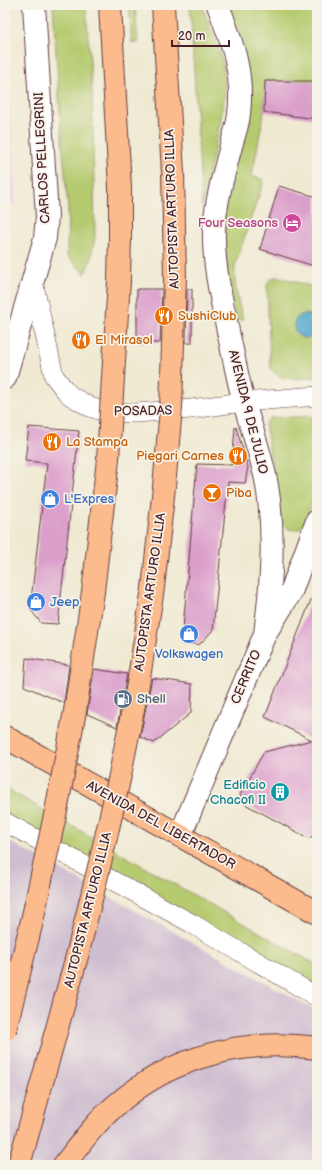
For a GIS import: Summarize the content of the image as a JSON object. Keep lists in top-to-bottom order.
{
  "streets": {
    "main road": ["AUTOPISTA ARTURO ILLIA", "AVENIDA DEL LIBERTADOR"],
    "street": [
      "CARLOS PELLEGRINI",
      "POSADAS",
      "AVENIDA 9 DE JULIO",
      "CERRITO"
    ]
  },
  "crossings": [
    ["CARLOS PELLEGRINI", "POSADAS"],
    ["POSADAS", "AVENIDA 9 DE JULIO"],
    ["AVENIDA 9 DE JULIO", "CERRITO"],
    ["CERRITO", "AVENIDA DEL LIBERTADOR"]
  ],
  "places": {
    "hotel": ["Four Seasons"],
    "restaurant": [
      "SushiClub",
      "El Mirasol",
      "La Stampa",
      "Piegari Carnes"
    ],
    "bar": ["Piba"],
    "shop": ["L'Expres", "Jeep", "Volkswagen"],
    "fuel station": ["Shell"],
    "building": ["Edificio Chacofi II"]
  },
  "scale_bar": "20 m"
}
